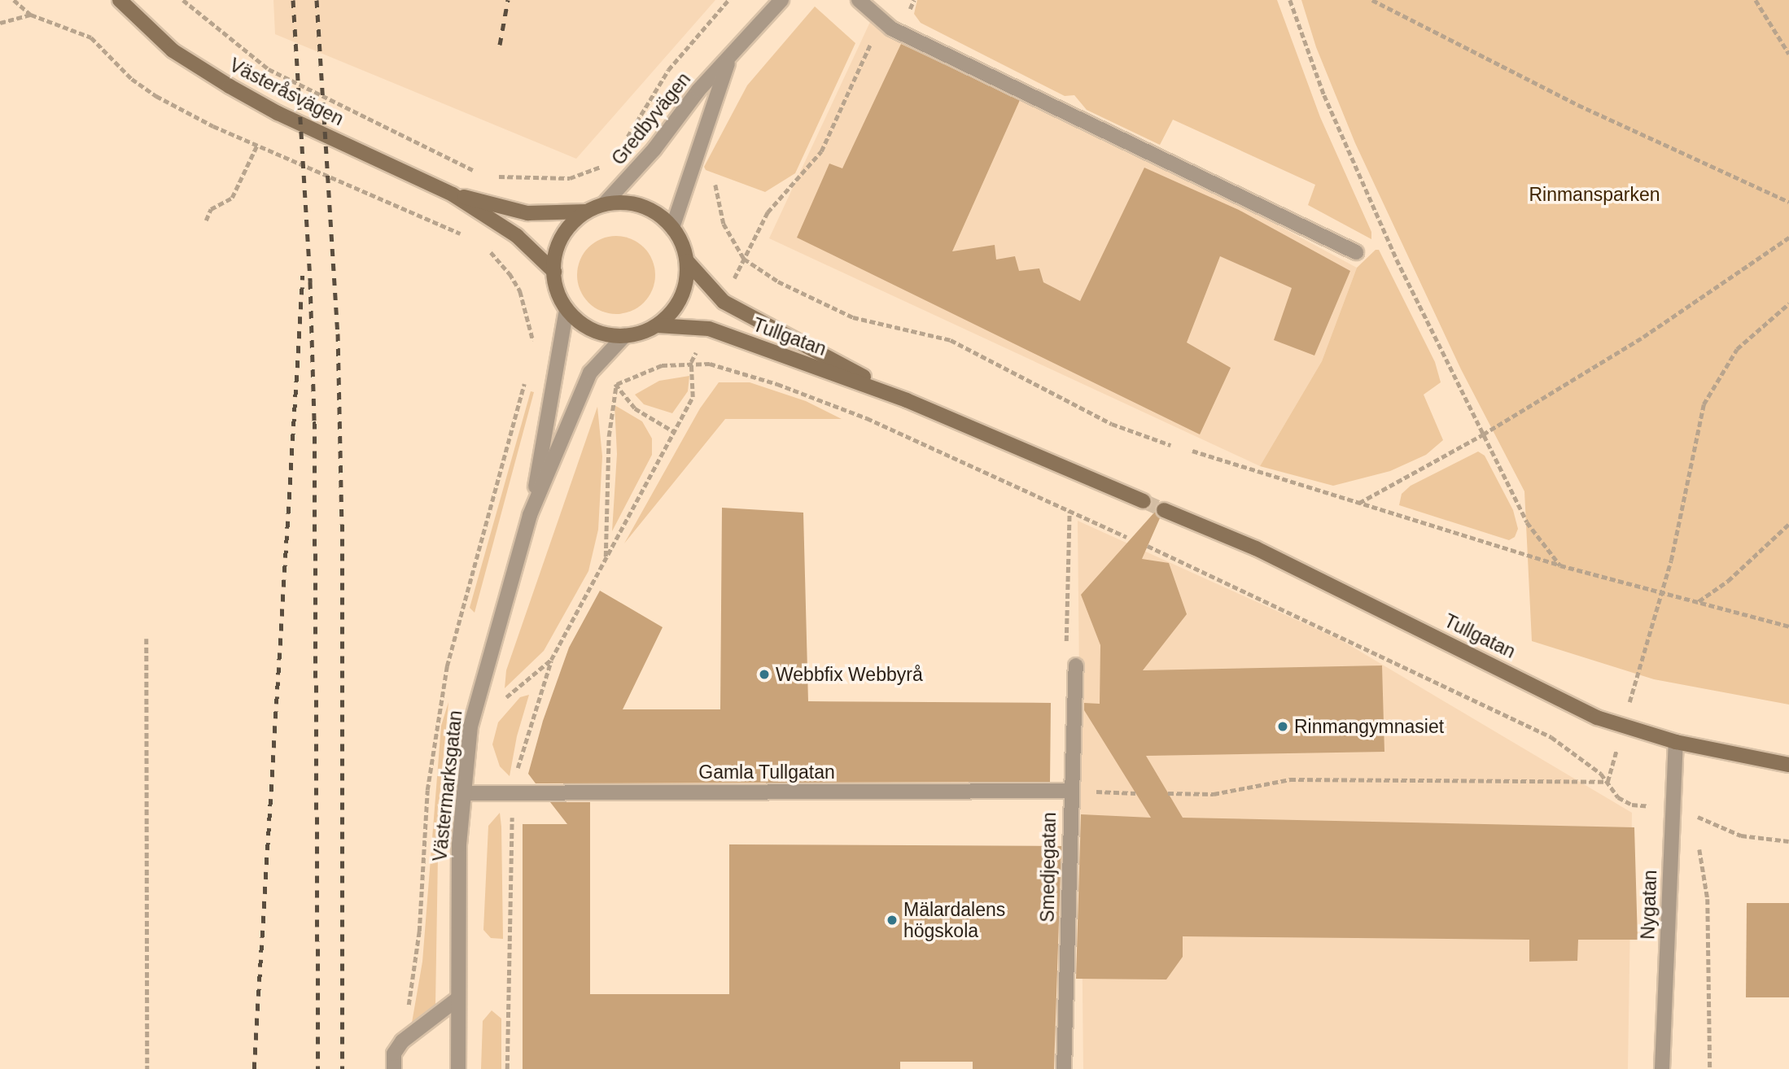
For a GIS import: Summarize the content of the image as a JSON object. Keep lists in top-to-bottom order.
{
  "streets": {
    "street": [
      "Västeråsvägen",
      "Gredbyvägen",
      "Tullgatan",
      "Gamla Tullgatan",
      "Västermarksgatan",
      "Smedjegatan",
      "Nygatan"
    ]
  },
  "crossings": [
    ["Västeråsvägen", "Gredbyvägen"],
    ["Västeråsvägen", "Tullgatan"],
    ["Västeråsvägen", "Västermarksgatan"],
    ["Gredbyvägen", "Tullgatan"],
    ["Gredbyvägen", "Västermarksgatan"],
    ["Tullgatan", "Västermarksgatan"],
    ["Tullgatan", "Nygatan"],
    ["Gamla Tullgatan", "Västermarksgatan"],
    ["Gamla Tullgatan", "Smedjegatan"]
  ],
  "parks": ["Rinmansparken"],
  "places": ["Webbfix Webbyrå", "Rinmangymnasiet", "Mälardalens högskola"]
}
